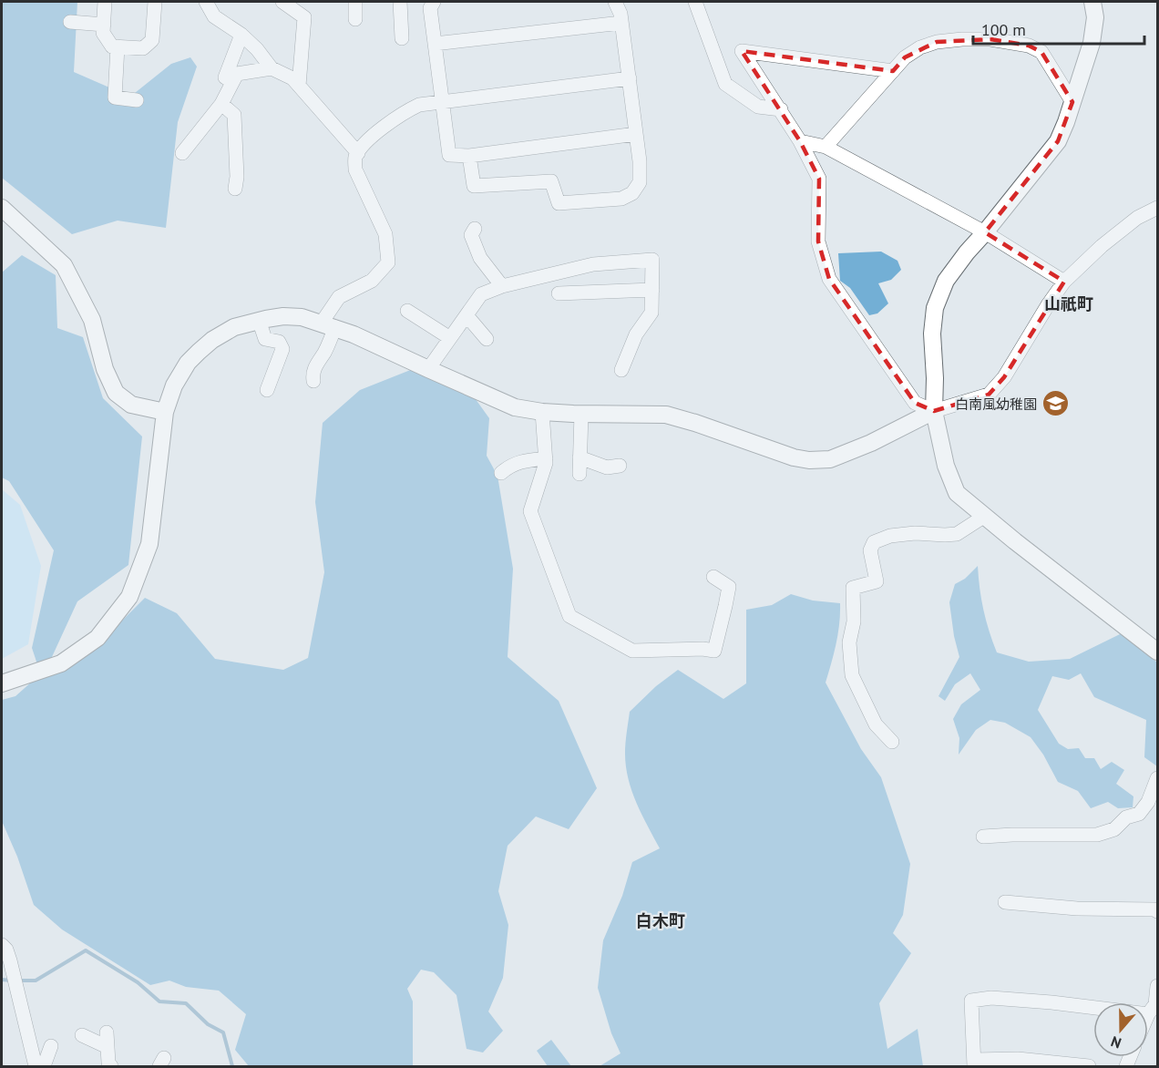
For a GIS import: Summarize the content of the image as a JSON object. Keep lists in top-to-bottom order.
{
  "districts": ["山祇町", "白木町"],
  "places": {
    "school or university": ["白南風幼稚園"]
  },
  "scale_bar": "100 m",
  "north": "bottom"
}
